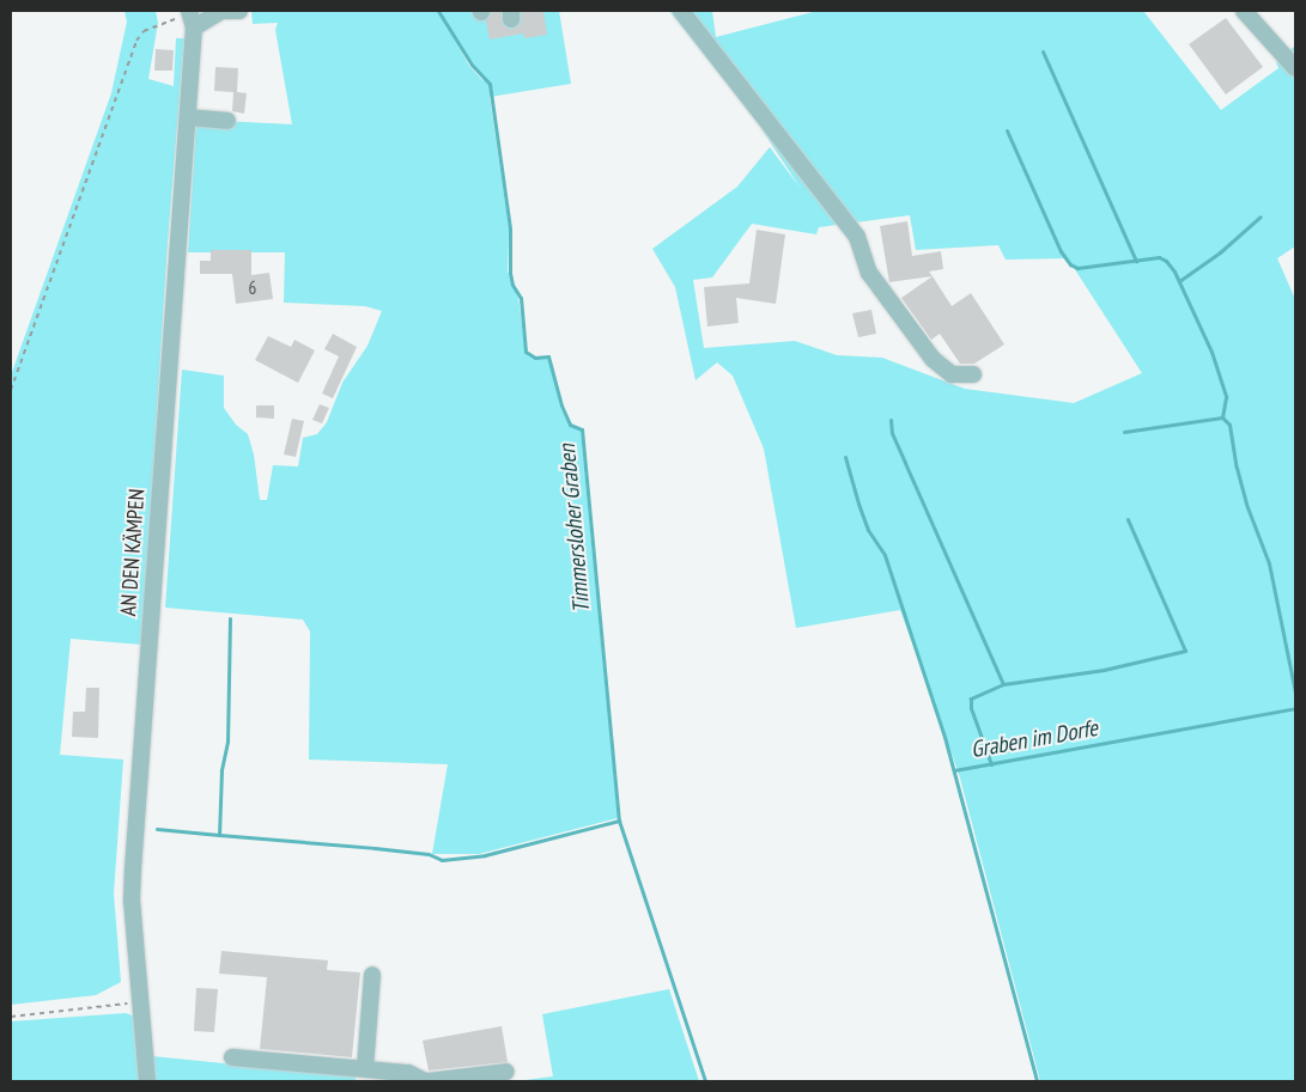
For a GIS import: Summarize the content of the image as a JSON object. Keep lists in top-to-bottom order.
{
  "streets": {
    "street": ["AN DEN KÄMPEN"]
  },
  "water": ["Timmersloher Graben", "Graben im Dorfe"],
  "house_numbers": ["6"]
}
